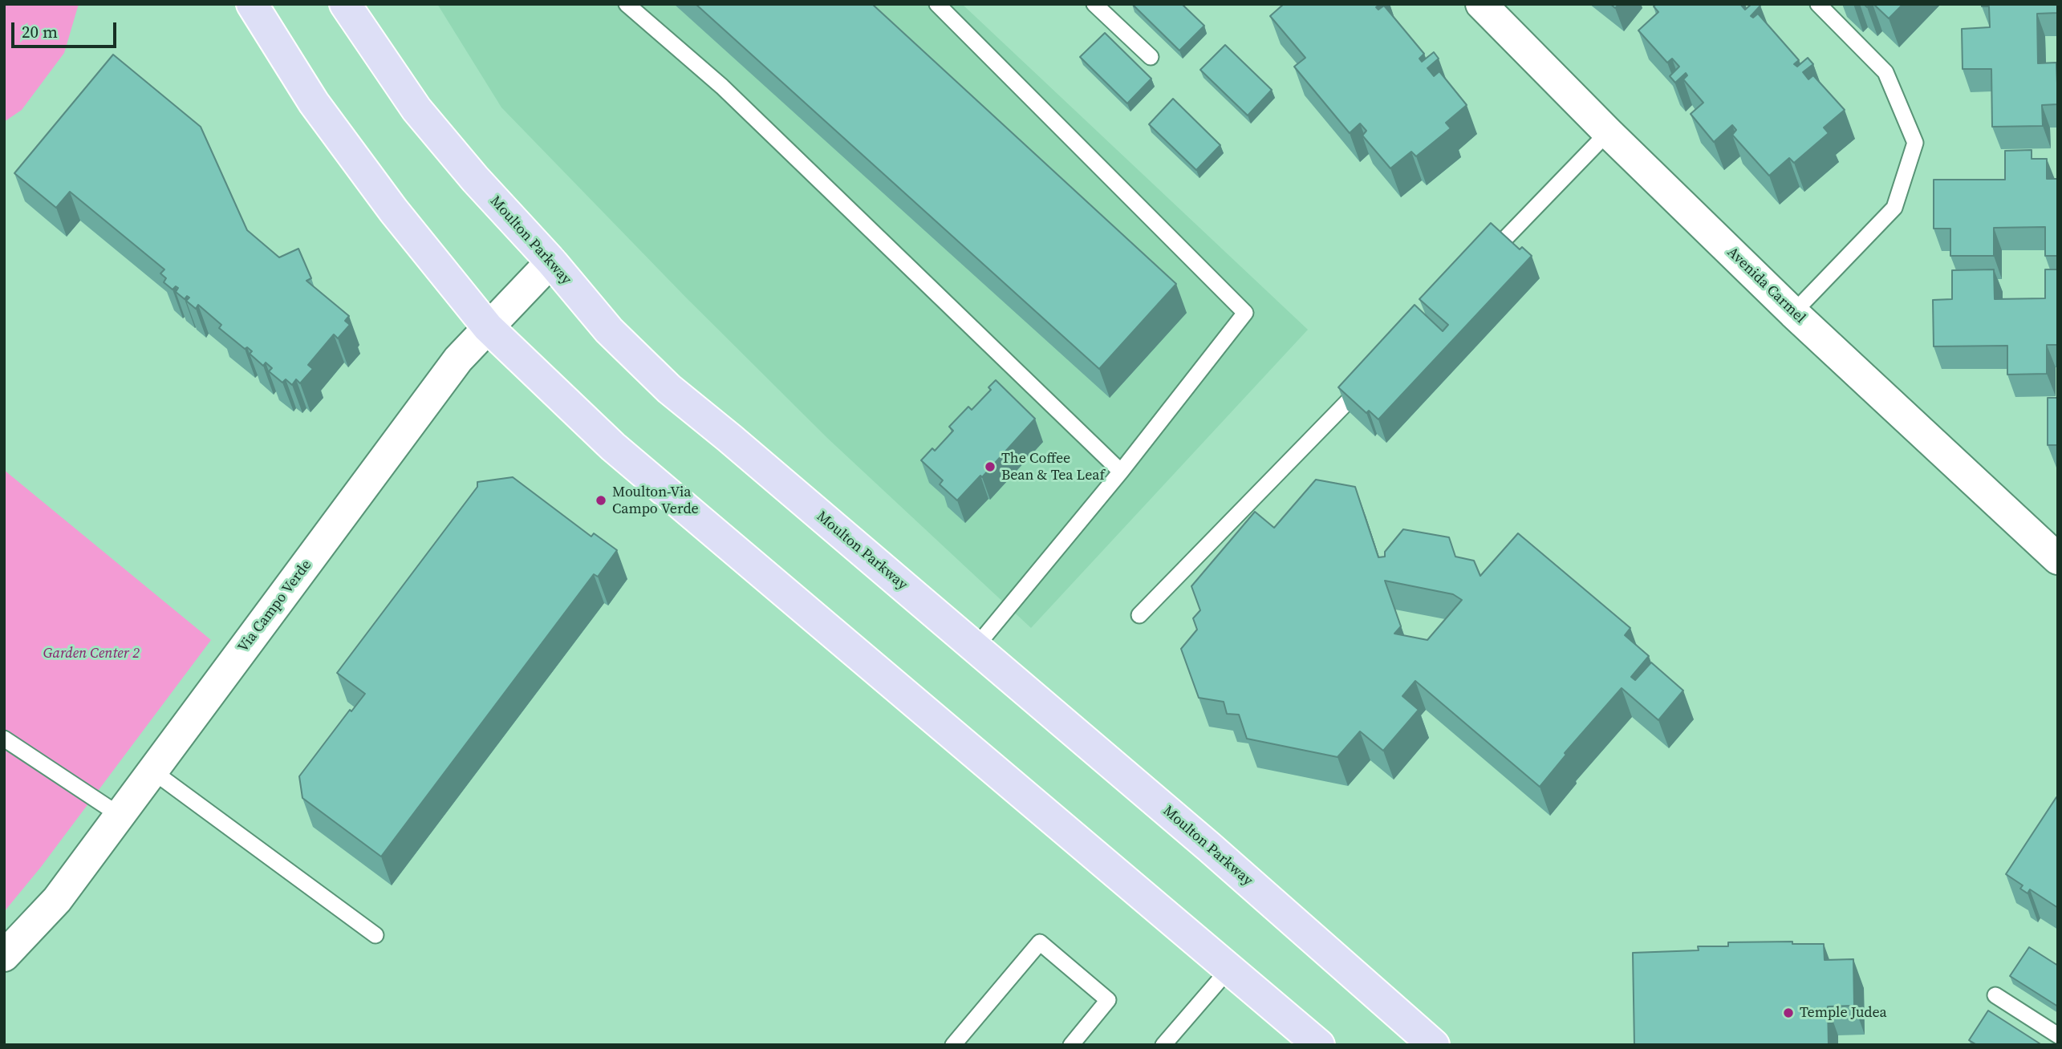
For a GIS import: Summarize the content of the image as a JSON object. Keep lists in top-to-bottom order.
{
  "streets": {
    "main road": ["Moulton Parkway"],
    "street": ["Avenida Carmel", "Via Campo Verde"]
  },
  "crossings": [
    ["Moulton Parkway", "Via Campo Verde"]
  ],
  "parks": ["Garden Center 2"],
  "places": ["The Coffee Bean & Tea Leaf", "Moulton-Via Campo Verde", "Temple Judea"],
  "scale_bar": "20 m"
}
